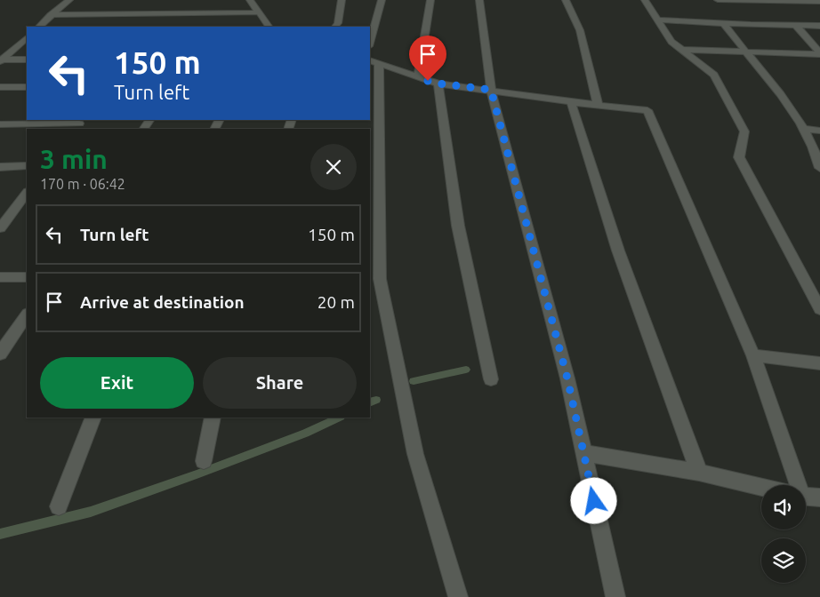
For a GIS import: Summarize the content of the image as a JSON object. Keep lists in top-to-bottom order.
{
  "page": {
    "turn": ["150 m", "Turn left"],
    "heading": ["3 min", "170 m · 06:42"],
    "list": [
      {
        "name": "Turn left",
        "value": "150 m"
      },
      {
        "name": "Arrive at destination",
        "value": "20 m"
      }
    ],
    "buttons": ["Exit", "Share"]
  }
}
